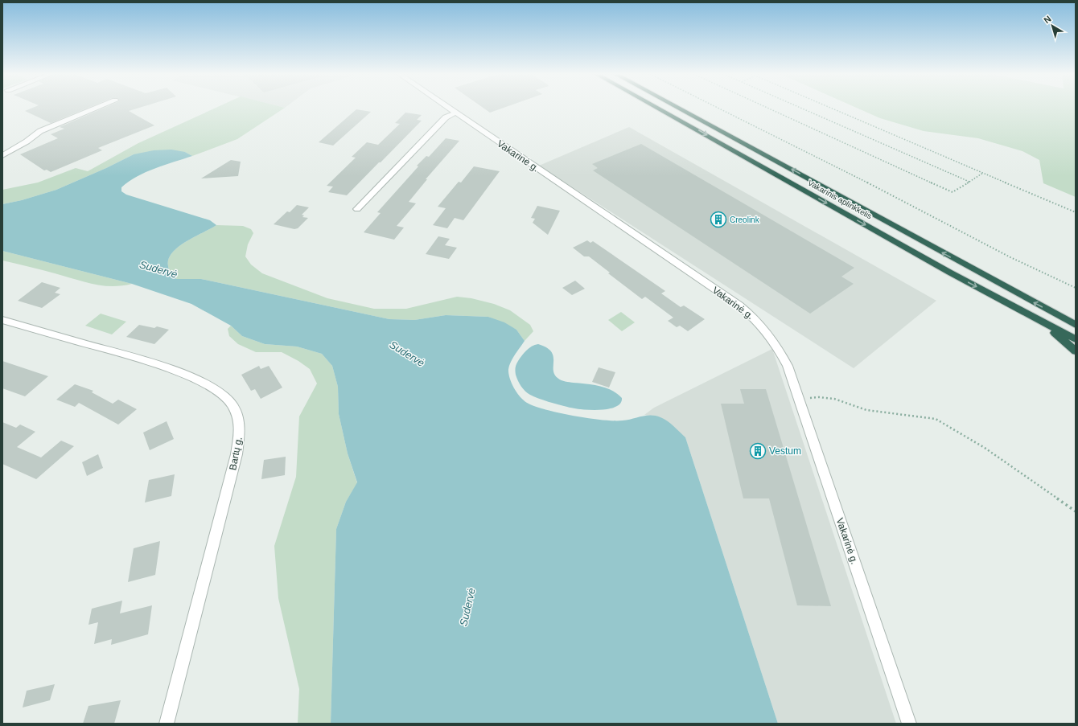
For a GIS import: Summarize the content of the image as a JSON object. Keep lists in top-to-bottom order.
{
  "streets": {
    "highway": ["Vakarinis aplinkkelis"],
    "street": ["Vakarinė g.", "Bartų g."]
  },
  "water": ["Sudervė"],
  "places": {
    "building": ["Creolink", "Vestum"]
  },
  "north": "top left"
}
